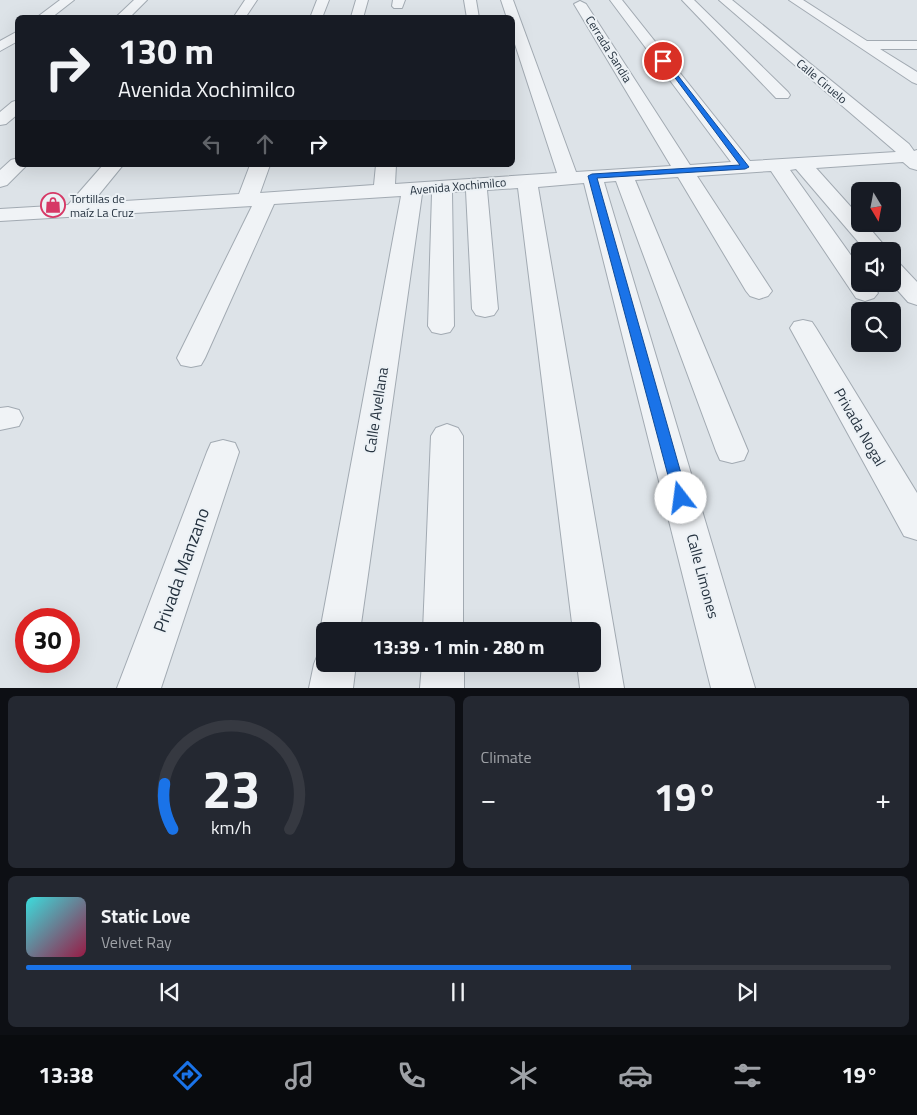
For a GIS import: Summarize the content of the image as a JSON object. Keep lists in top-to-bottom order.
{
  "streets": {
    "street": [
      "Cerrada Sandia",
      "Calle Ciruelo",
      "Avenida Xochimilco",
      "Calle Avellana",
      "Privada Nogal",
      "Privada Manzano",
      "Calle Limones"
    ]
  },
  "crossings": [
    ["Cerrada Sandia", "Avenida Xochimilco"],
    ["Calle Ciruelo", "Avenida Xochimilco"],
    ["Avenida Xochimilco", "Calle Avellana"],
    ["Avenida Xochimilco", "Calle Limones"]
  ],
  "places": {
    "shop": ["Tortillas de maíz La Cruz"]
  },
  "north": "bottom",
  "page": {
    "turn": ["130 m", "Avenida Xochimilco"],
    "limit": "30",
    "trip": "13:39 · 1 min · 280 m",
    "tile": "Climate",
    "heat": ["−", "19°", "+"],
    "song": ["Static Love", "Velvet Ray"],
    "tabs": ["13:38", "19°"],
    "gauge": ["23", "km/h"]
  }
}
